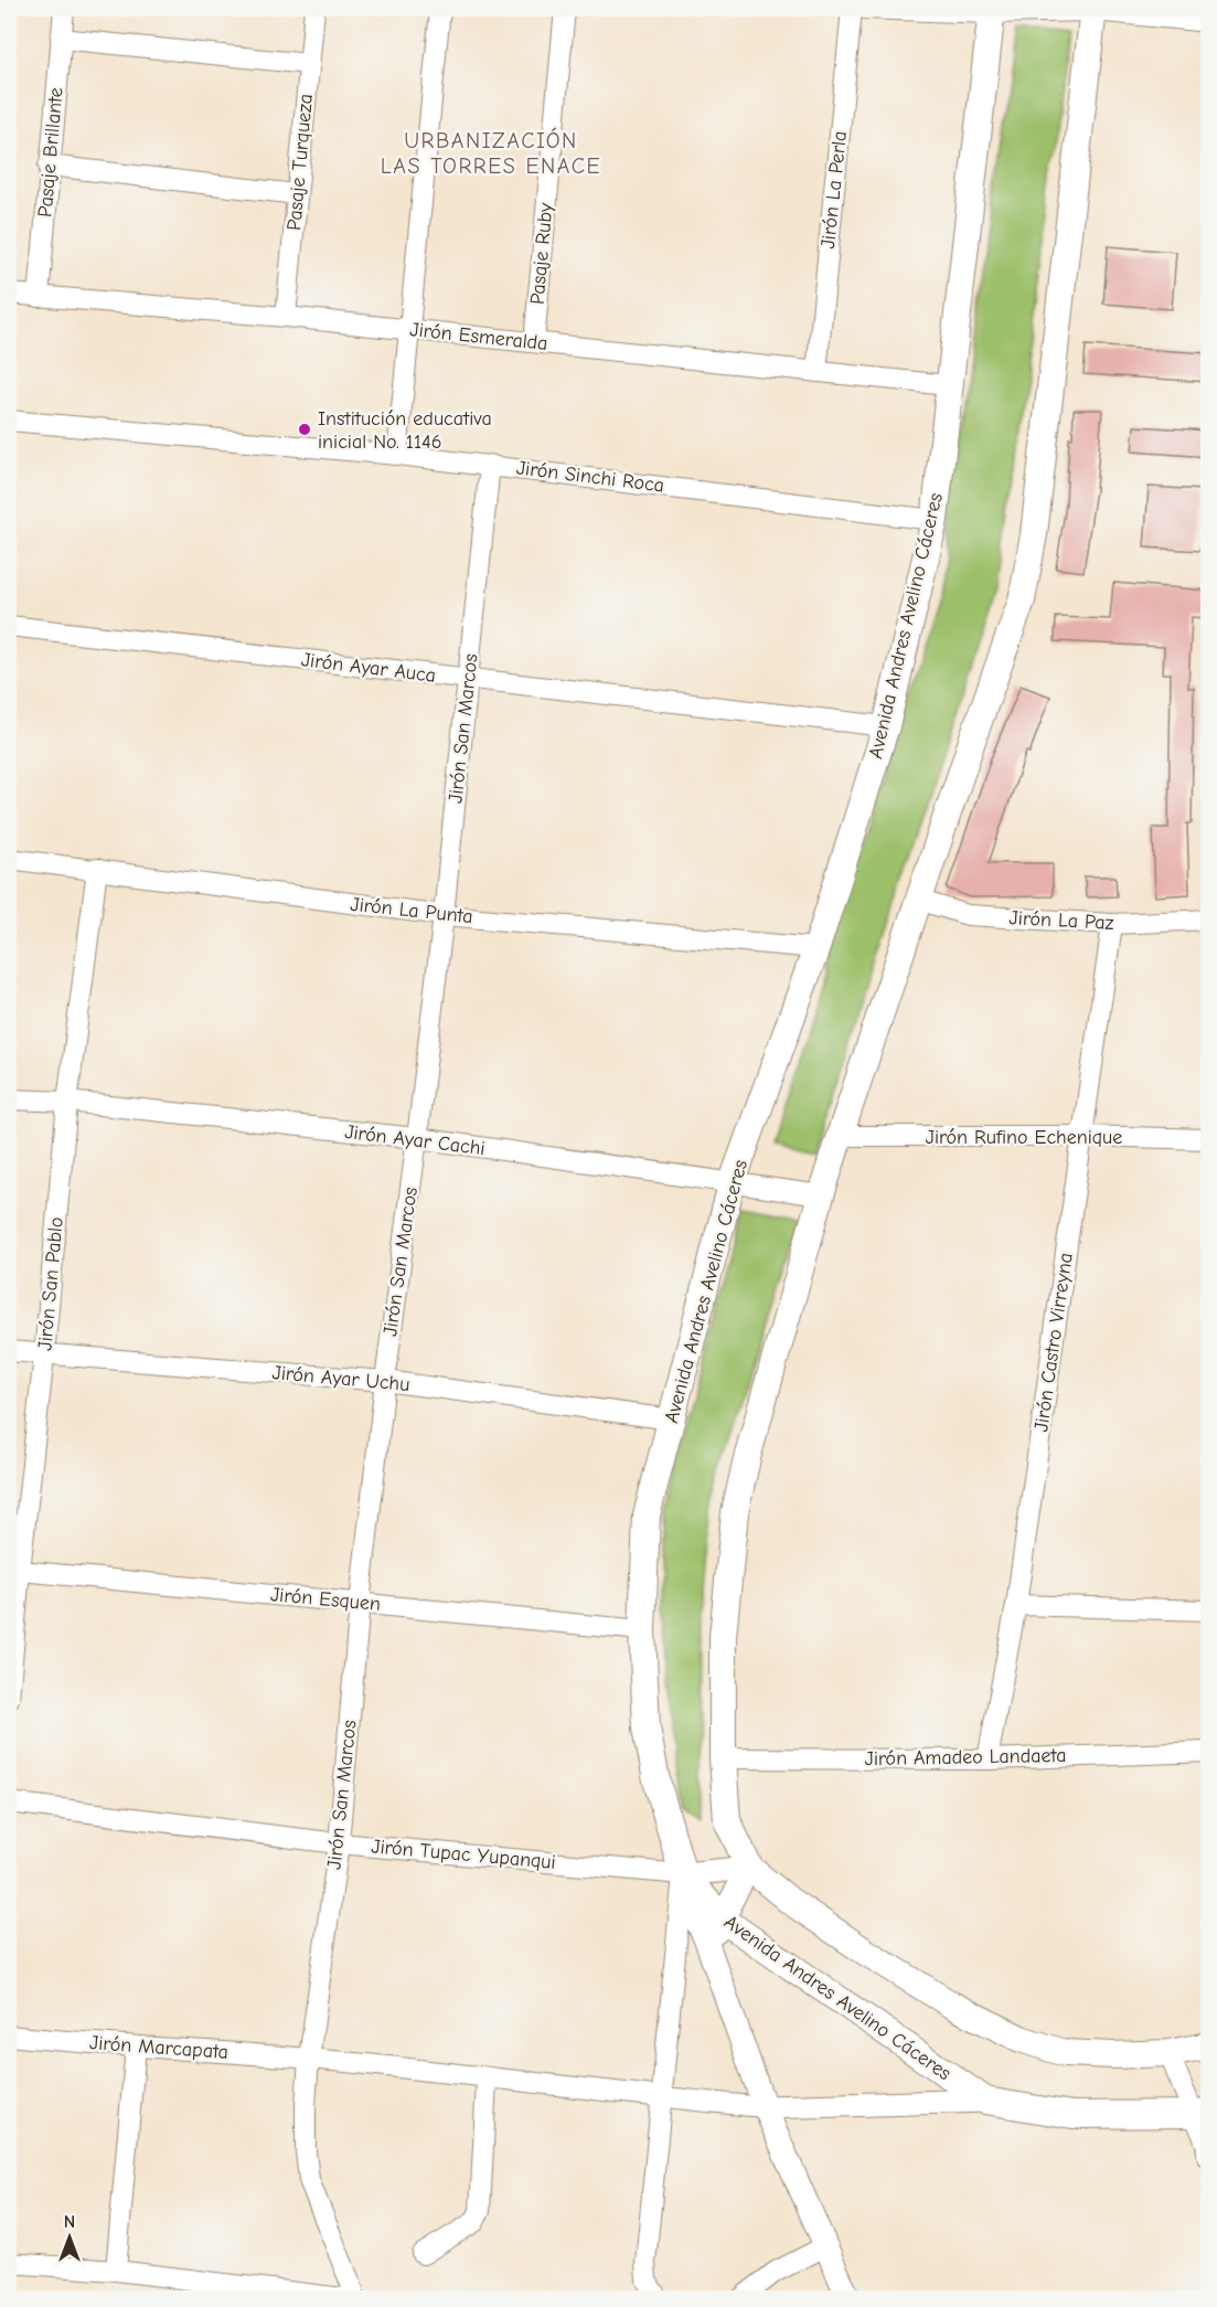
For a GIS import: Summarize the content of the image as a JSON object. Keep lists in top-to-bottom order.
{
  "streets": {
    "main road": ["Avenida Andres Avelino Cáceres"],
    "street": [
      "Pasaje Brillante",
      "Pasaje Turqueza",
      "Jirón La Perla",
      "Pasaje Ruby",
      "Jirón Esmeralda",
      "Jirón Sinchi Roca",
      "Jirón Ayar Auca",
      "Jirón San Marcos",
      "Jirón La Punta",
      "Jirón La Paz",
      "Jirón Rufino Echenique",
      "Jirón Ayar Cachi",
      "Jirón San Pablo",
      "Jirón Castro Virreyna",
      "Jirón Ayar Uchu",
      "Jirón Esquen",
      "Jirón Amadeo Landaeta",
      "Jirón Tupac Yupanqui",
      "Jirón Marcapata"
    ]
  },
  "crossings": [
    ["Pasaje Brillante", "Jirón Esmeralda"],
    ["Pasaje Turqueza", "Jirón Esmeralda"],
    ["Jirón La Perla", "Jirón Esmeralda"],
    ["Pasaje Ruby", "Jirón Esmeralda"],
    ["Jirón Esmeralda", "Avenida Andres Avelino Cáceres"],
    ["Jirón Sinchi Roca", "Avenida Andres Avelino Cáceres"],
    ["Jirón Sinchi Roca", "Jirón San Marcos"],
    ["Avenida Andres Avelino Cáceres", "Jirón Ayar Auca"],
    ["Avenida Andres Avelino Cáceres", "Jirón La Punta"],
    ["Avenida Andres Avelino Cáceres", "Jirón Ayar Cachi"],
    ["Avenida Andres Avelino Cáceres", "Jirón Ayar Uchu"],
    ["Avenida Andres Avelino Cáceres", "Jirón Esquen"],
    ["Avenida Andres Avelino Cáceres", "Jirón Tupac Yupanqui"],
    ["Jirón Ayar Auca", "Jirón San Marcos"],
    ["Jirón San Marcos", "Jirón La Punta"],
    ["Jirón San Marcos", "Jirón Ayar Cachi"],
    ["Jirón San Marcos", "Jirón Ayar Uchu"],
    ["Jirón San Marcos", "Jirón Esquen"],
    ["Jirón San Marcos", "Jirón Tupac Yupanqui"],
    ["Jirón San Marcos", "Jirón Marcapata"],
    ["Jirón La Punta", "Jirón San Pablo"],
    ["Jirón La Paz", "Jirón Castro Virreyna"],
    ["Jirón Rufino Echenique", "Jirón Castro Virreyna"],
    ["Jirón Ayar Cachi", "Jirón San Pablo"],
    ["Jirón San Pablo", "Jirón Ayar Uchu"],
    ["Jirón San Pablo", "Jirón Esquen"],
    ["Jirón Castro Virreyna", "Jirón Amadeo Landaeta"]
  ],
  "districts": ["URBANIZACIÓN LAS TORRES ENACE"],
  "places": ["Institución educativa inicial No. 1146"],
  "north": "top"
}
